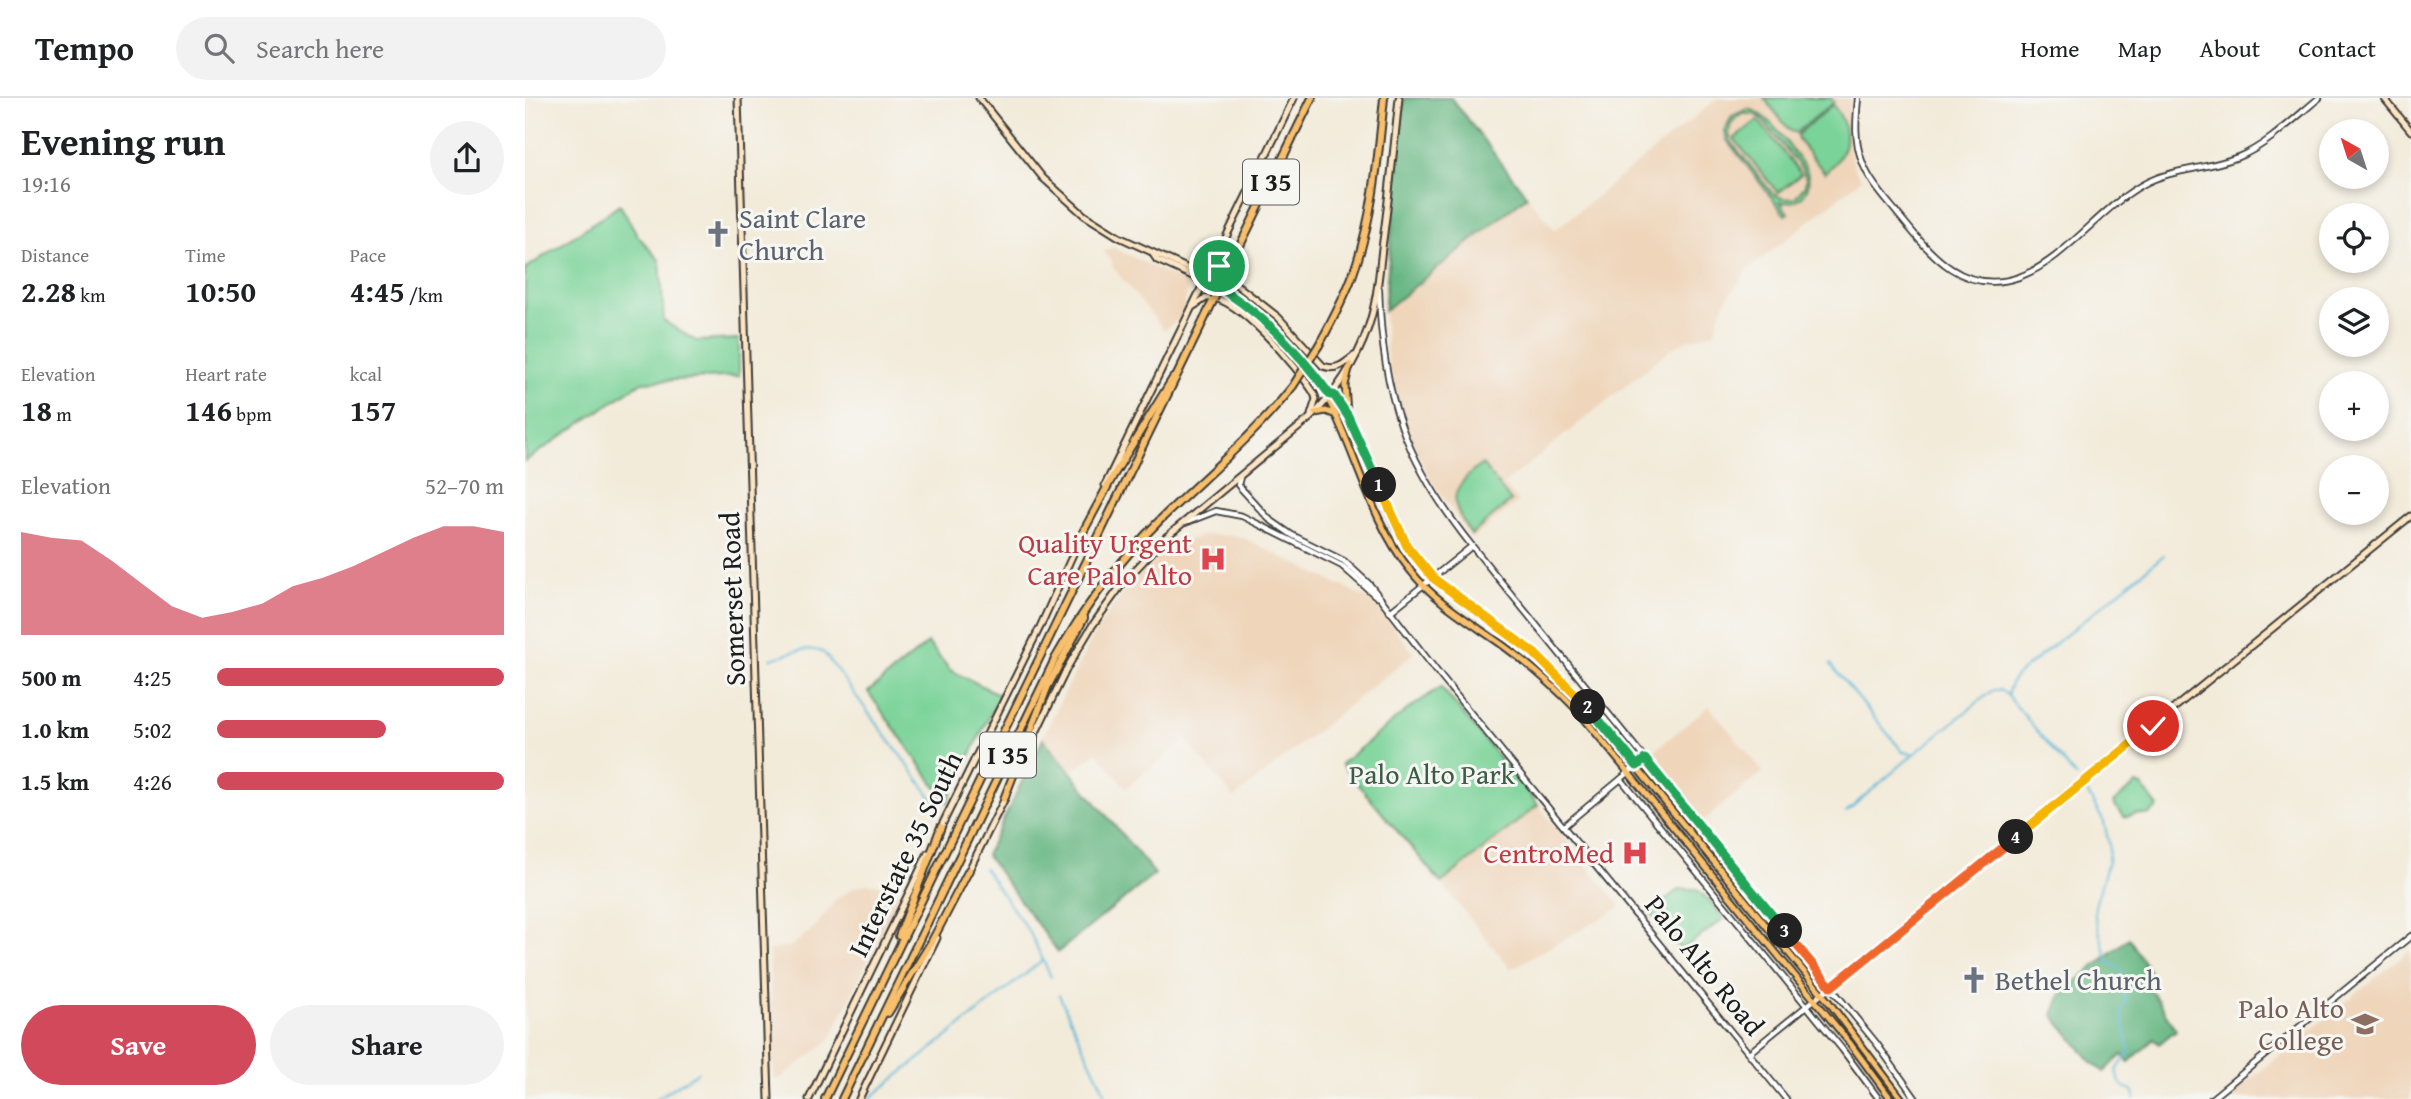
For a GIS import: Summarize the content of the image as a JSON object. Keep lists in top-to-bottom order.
{
  "streets": {
    "highway": ["I 35"],
    "main road": ["Somerset Road", "Interstate 35 South"],
    "street": ["Palo Alto Road"]
  },
  "parks": ["Palo Alto Park"],
  "places": {
    "church": ["Saint Clare Church", "Bethel Church"],
    "hospital": ["Quality Urgent Care Palo Alto", "CentroMed"],
    "school or university": ["Palo Alto College"]
  },
  "north": "top left",
  "page": {
    "header": "Tempo",
    "search": "Search here",
    "nav": [
      "Home",
      "Map",
      "About",
      "Contact"
    ],
    "heading": ["Evening run", "19:16"],
    "map_buttons": ["+", "−"],
    "stats": [
      ["Distance", "2.28 km"],
      ["Time", "10:50"],
      ["Pace", "4:45 /km"],
      ["Elevation", "18 m"],
      ["Heart rate", "146 bpm"],
      ["kcal", "157"]
    ],
    "chart": ["Elevation", "52–70 m"],
    "pins": [
      "1",
      "2",
      "4",
      "3"
    ],
    "list": [
      {
        "name": "500 m",
        "note": "4:25"
      },
      {
        "name": "1.0 km",
        "note": "5:02"
      },
      {
        "name": "1.5 km",
        "note": "4:26"
      }
    ],
    "buttons": ["Save", "Share"]
  }
}
